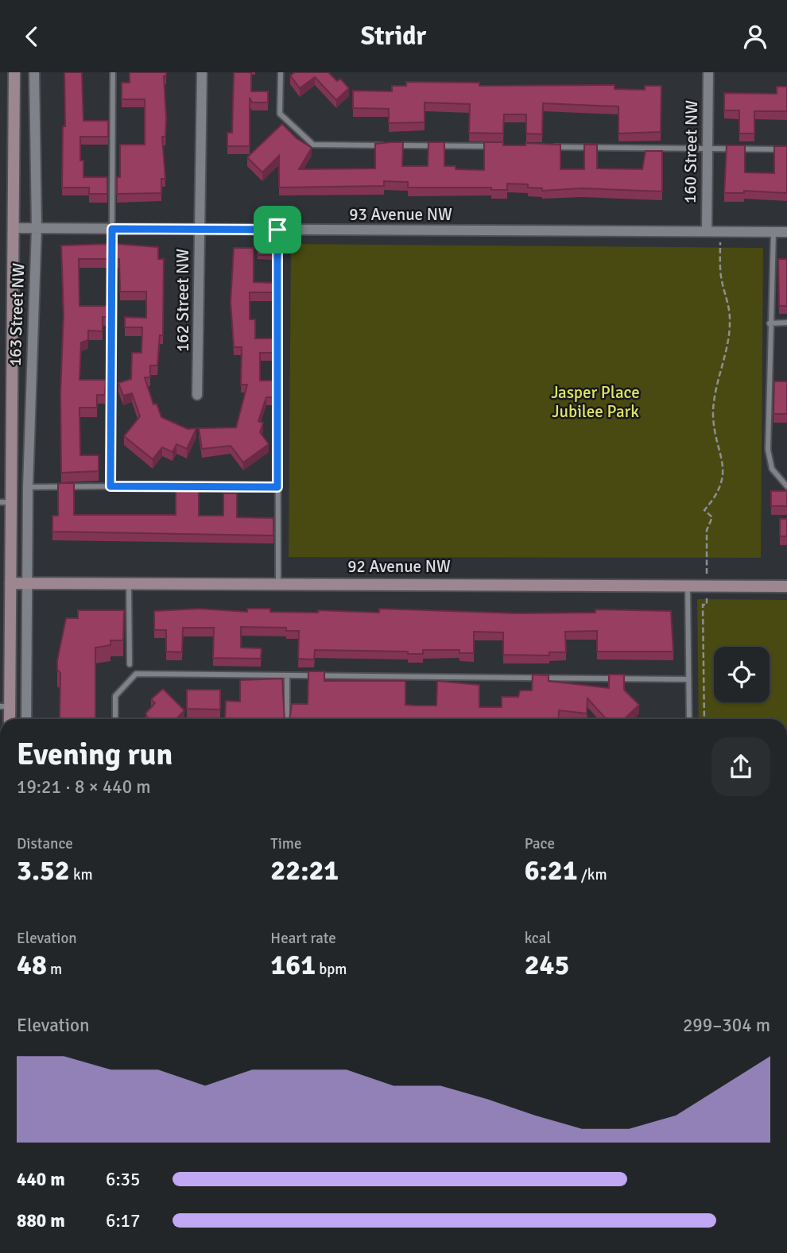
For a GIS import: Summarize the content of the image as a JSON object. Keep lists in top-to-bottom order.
{
  "streets": {
    "street": [
      "160 Street NW",
      "93 Avenue NW",
      "162 Street NW",
      "163 Street NW",
      "92 Avenue NW"
    ]
  },
  "crossings": [
    ["160 Street NW", "93 Avenue NW"],
    ["93 Avenue NW", "162 Street NW"],
    ["93 Avenue NW", "163 Street NW"],
    ["163 Street NW", "92 Avenue NW"]
  ],
  "parks": ["Jasper Place Jubilee Park"],
  "page": {
    "header": "Stridr",
    "heading": ["Evening run", "19:21 · 8 × 440 m"],
    "stats": [
      ["Distance", "3.52 km"],
      ["Time", "22:21"],
      ["Pace", "6:21 /km"],
      ["Elevation", "48 m"],
      ["Heart rate", "161 bpm"],
      ["kcal", "245"]
    ],
    "chart": ["Elevation", "299–304 m"],
    "list": [
      {
        "name": "440 m",
        "note": "6:35"
      },
      {
        "name": "880 m",
        "note": "6:17"
      }
    ]
  }
}
